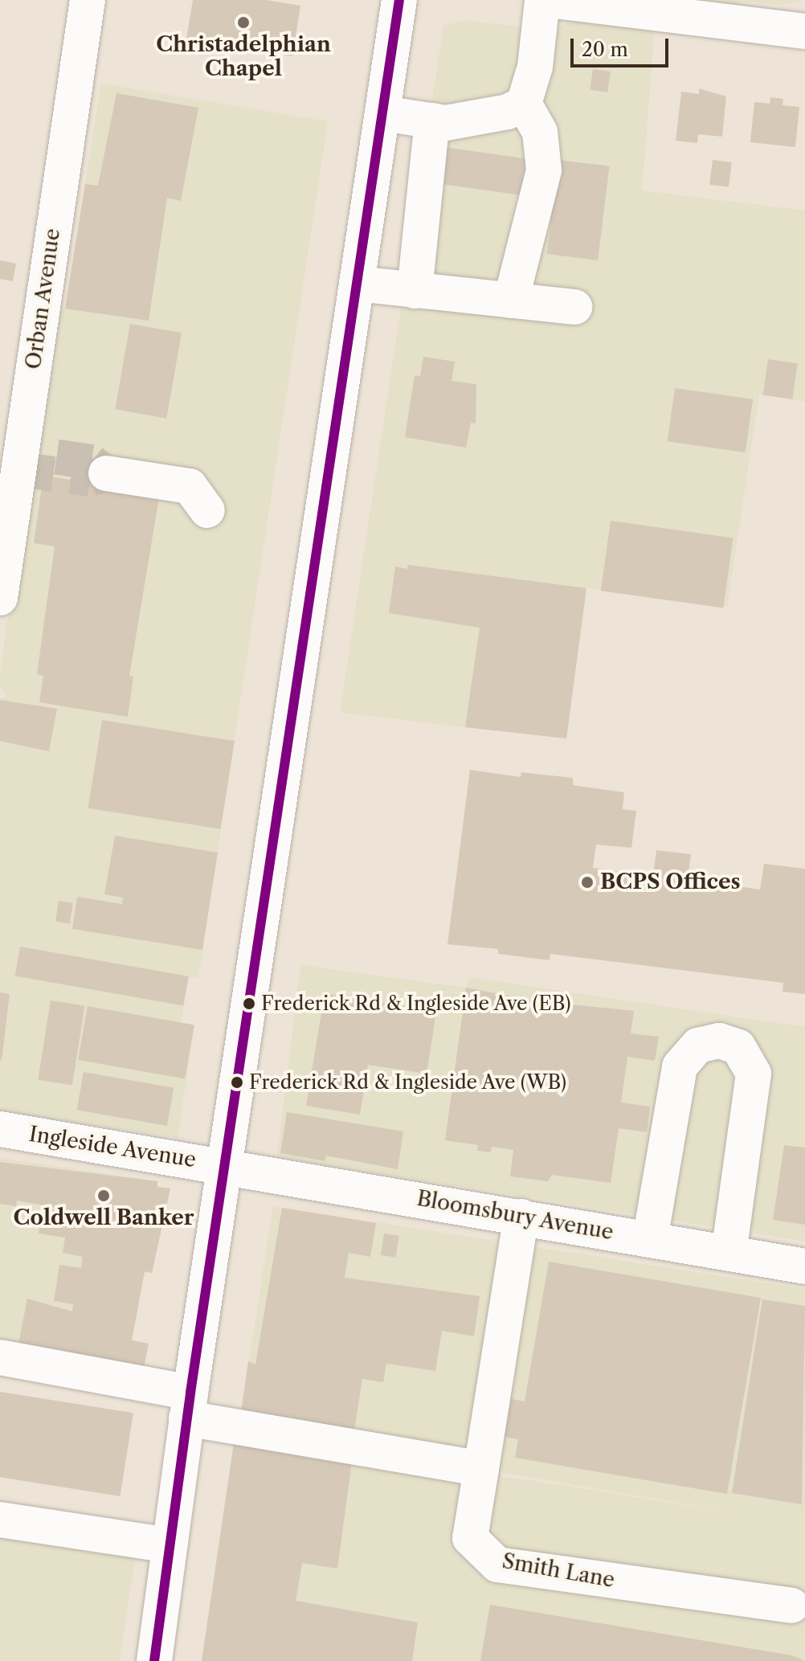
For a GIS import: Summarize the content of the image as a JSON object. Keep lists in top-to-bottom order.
{
  "streets": {
    "main road": [
      "Orban Avenue",
      "Ingleside Avenue",
      "Bloomsbury Avenue",
      "Smith Lane"
    ]
  },
  "crossings": [
    ["Ingleside Avenue", "Bloomsbury Avenue"]
  ],
  "places": [
    "Christadelphian Chapel",
    "BCPS Offices",
    "Frederick Rd & Ingleside Ave (EB)",
    "Frederick Rd & Ingleside Ave (WB)",
    "Coldwell Banker"
  ],
  "scale_bar": "20 m"
}
